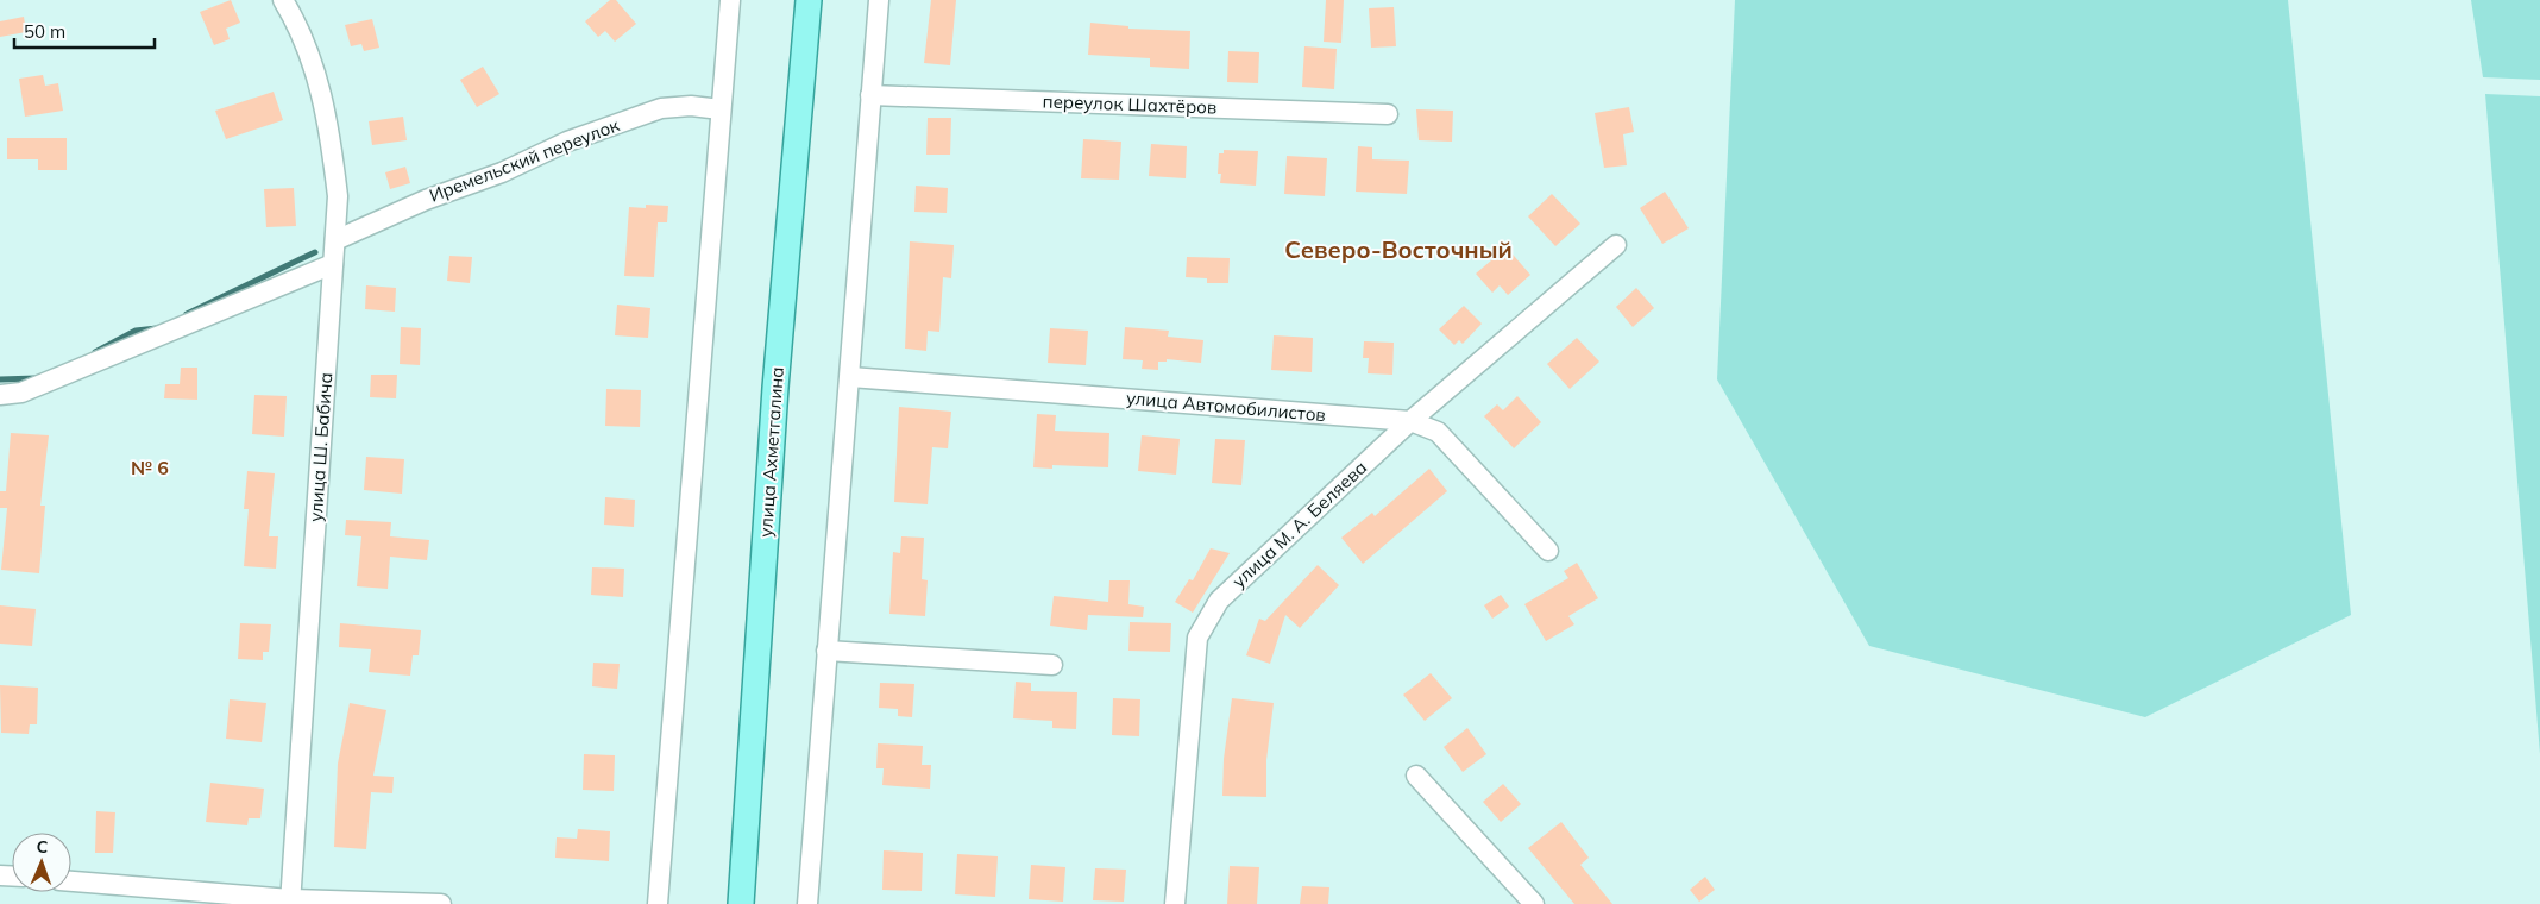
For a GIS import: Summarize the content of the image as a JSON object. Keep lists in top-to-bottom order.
{
  "streets": {
    "main road": ["улица Ахметгалина"],
    "street": [
      "переулок Шахтёров",
      "Иремельский переулок",
      "улица Автомобилистов",
      "улица Ш. Бабича",
      "улица М. А. Беляева"
    ]
  },
  "crossings": [
    ["Иремельский переулок", "улица Ш. Бабича"],
    ["улица Автомобилистов", "улица М. А. Беляева"]
  ],
  "districts": ["Северо-Восточный", "№ 6"],
  "scale_bar": "50 m",
  "north": "top"
}
